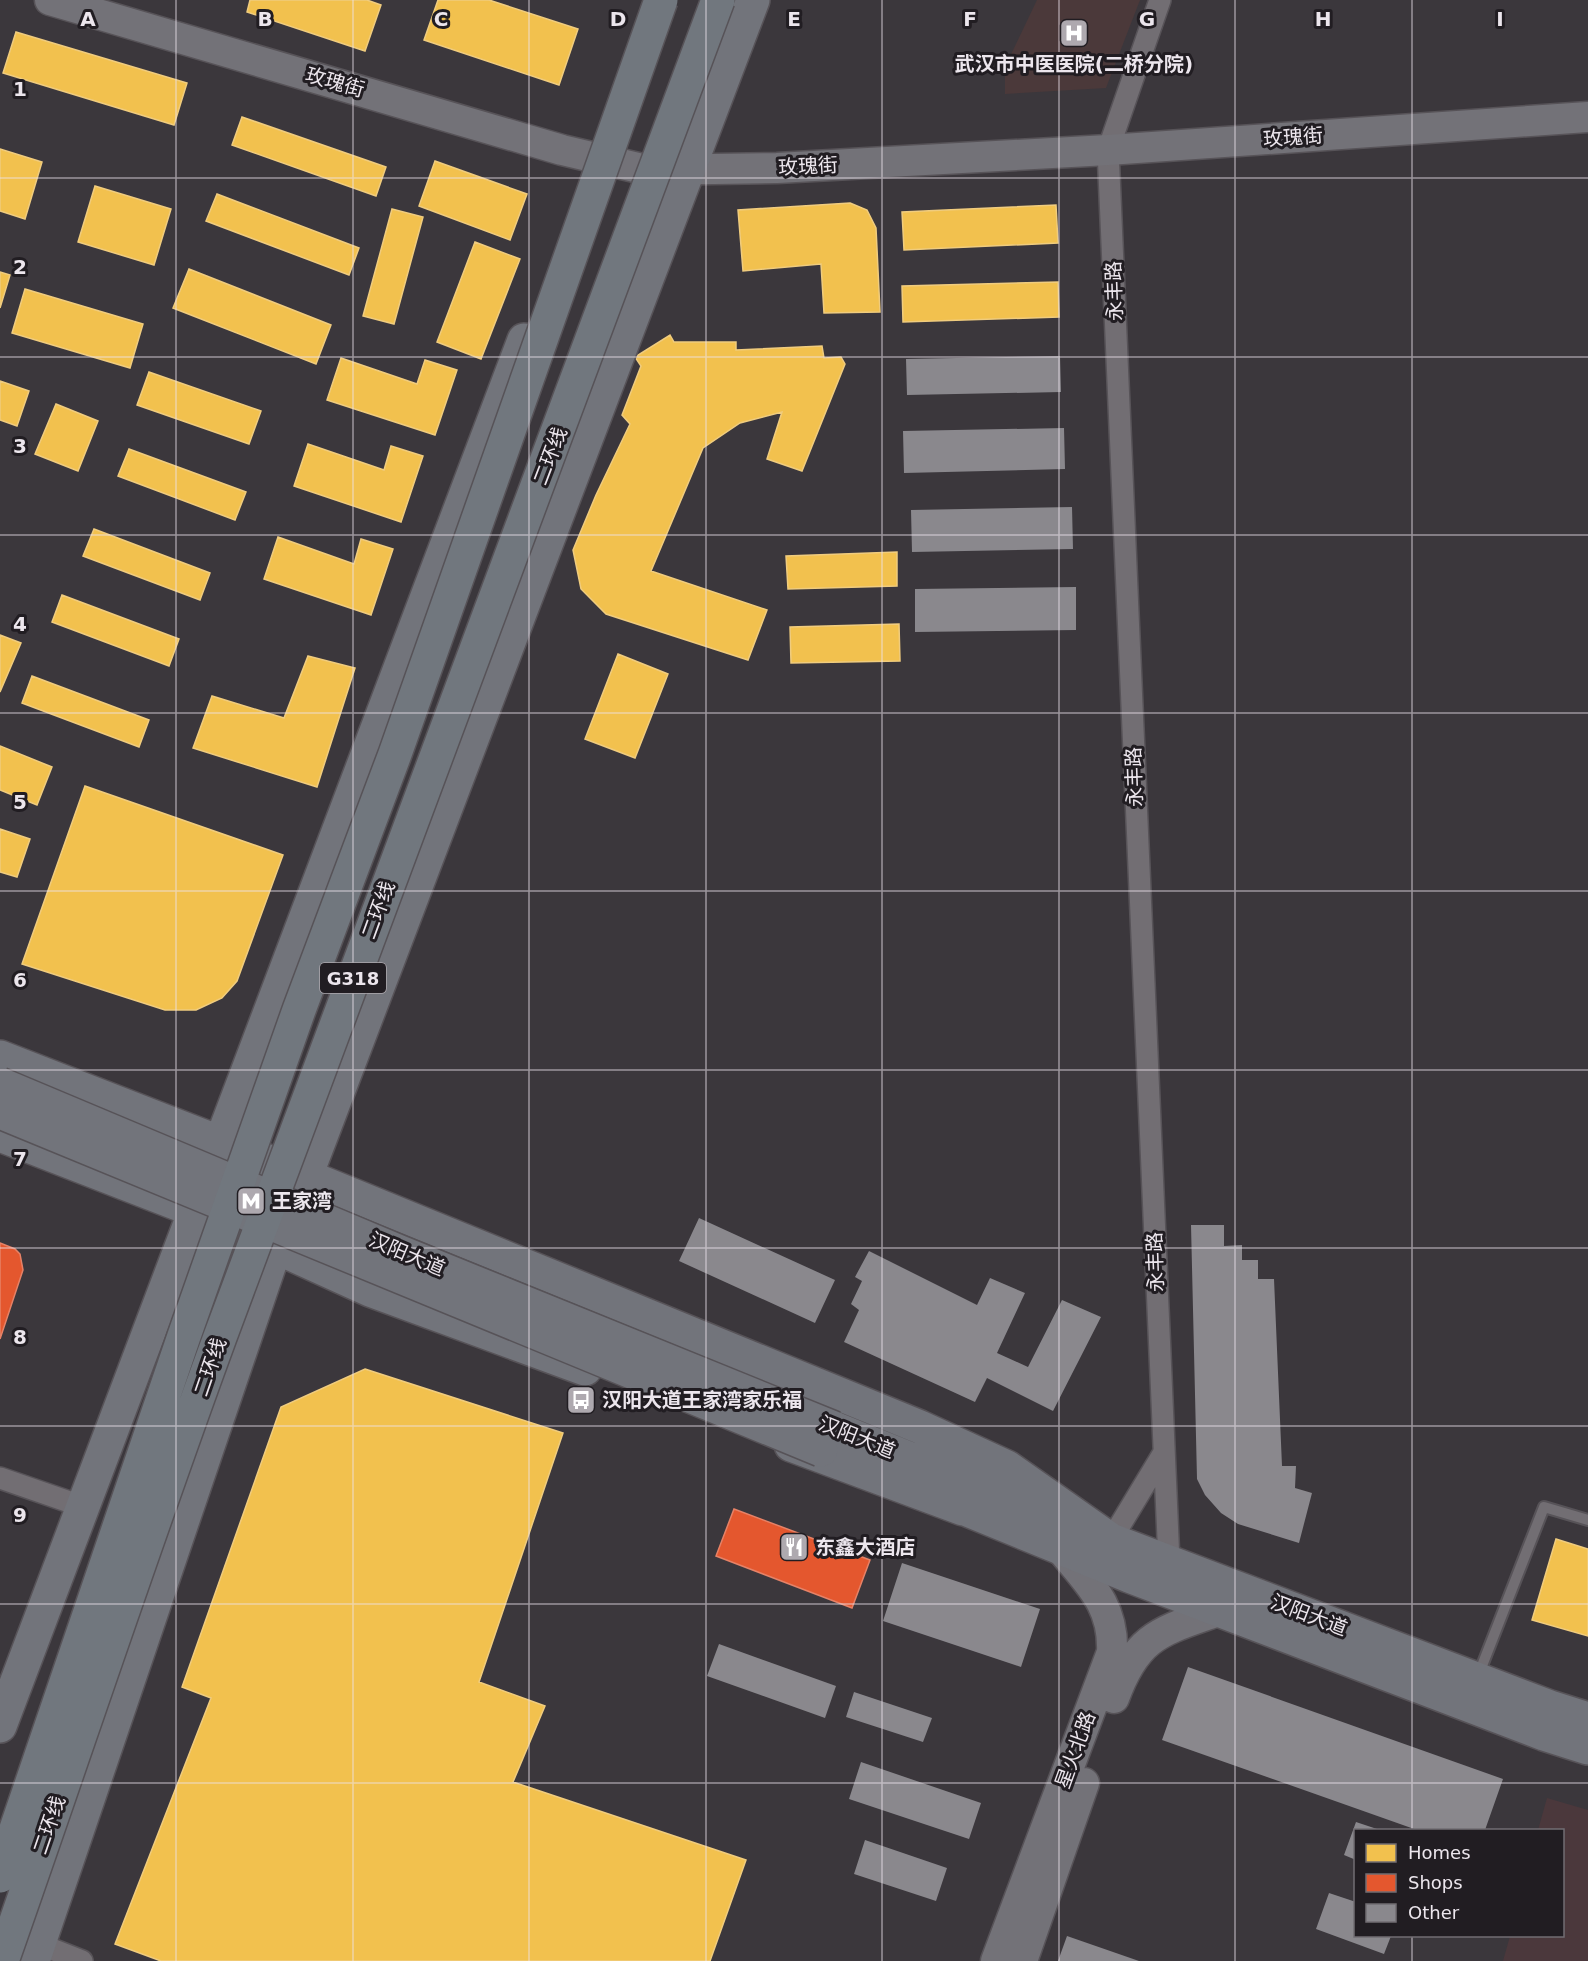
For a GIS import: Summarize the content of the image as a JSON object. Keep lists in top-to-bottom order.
{
  "streets": {
    "highway": ["二环线", "G318"],
    "main road": ["汉阳大道"],
    "street": ["玫瑰街", "永丰路", "星火北路"]
  },
  "crossings": [
    ["玫瑰街", "永丰路"],
    ["永丰路", "汉阳大道"],
    ["汉阳大道", "星火北路"]
  ],
  "places": {
    "hospital": ["武汉市中医医院(二桥分院)"],
    "metro station": ["王家湾"],
    "bus stop": ["汉阳大道王家湾家乐福"],
    "restaurant": ["东鑫大酒店"]
  },
  "legend": ["Homes", "Shops", "Other"],
  "grid": {
    "columns": [
      "A",
      "B",
      "C",
      "D",
      "E",
      "F",
      "G",
      "H",
      "I"
    ],
    "rows": [
      "1",
      "2",
      "3",
      "4",
      "5",
      "6",
      "7",
      "8",
      "9"
    ]
  }
}
